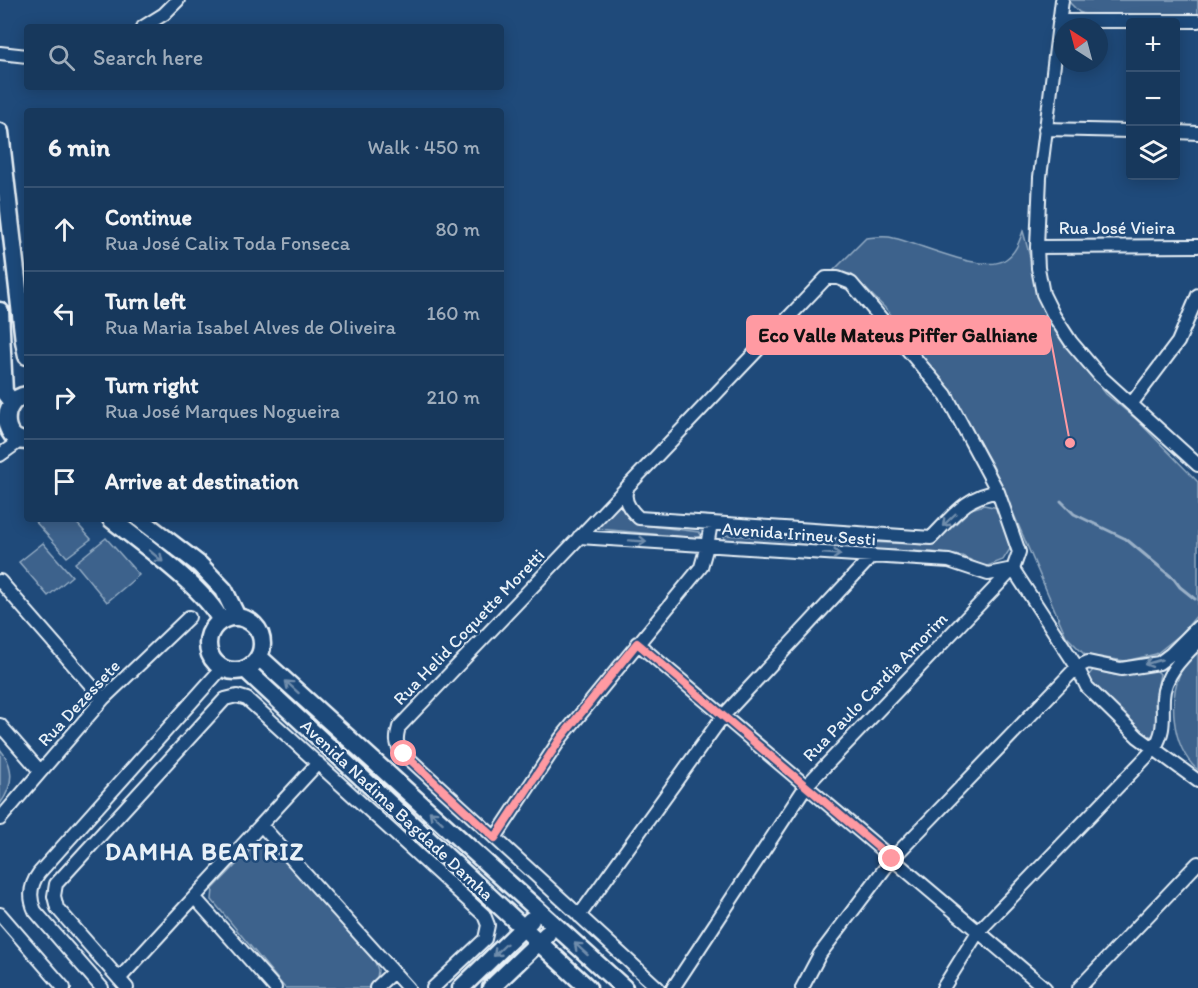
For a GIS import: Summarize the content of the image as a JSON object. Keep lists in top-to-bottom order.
{
  "streets": {
    "street": [
      "Rua José Vieira",
      "Avenida Irineu Sesti",
      "Rua Helid Coquette Moretti",
      "Rua Paulo Cardia Amorim",
      "Rua Dezessete",
      "Avenida Nadima Bagdade Damha"
    ]
  },
  "crossings": [
    ["Avenida Irineu Sesti", "Rua Helid Coquette Moretti"],
    ["Avenida Irineu Sesti", "Rua Paulo Cardia Amorim"]
  ],
  "districts": ["DAMHA BEATRIZ"],
  "places": ["Eco Valle Mateus Piffer Galhiane"],
  "north": "top left",
  "page": {
    "map_buttons": ["+", "−"],
    "search": "Search here",
    "heading": ["6 min", "Walk · 450 m"],
    "list": [
      ["Continue", "Rua José Calix Toda Fonseca", "80 m"],
      ["Turn left", "Rua Maria Isabel Alves de Oliveira", "160 m"],
      ["Turn right", "Rua José Marques Nogueira", "210 m"],
      "Arrive at destination"
    ]
  }
}
